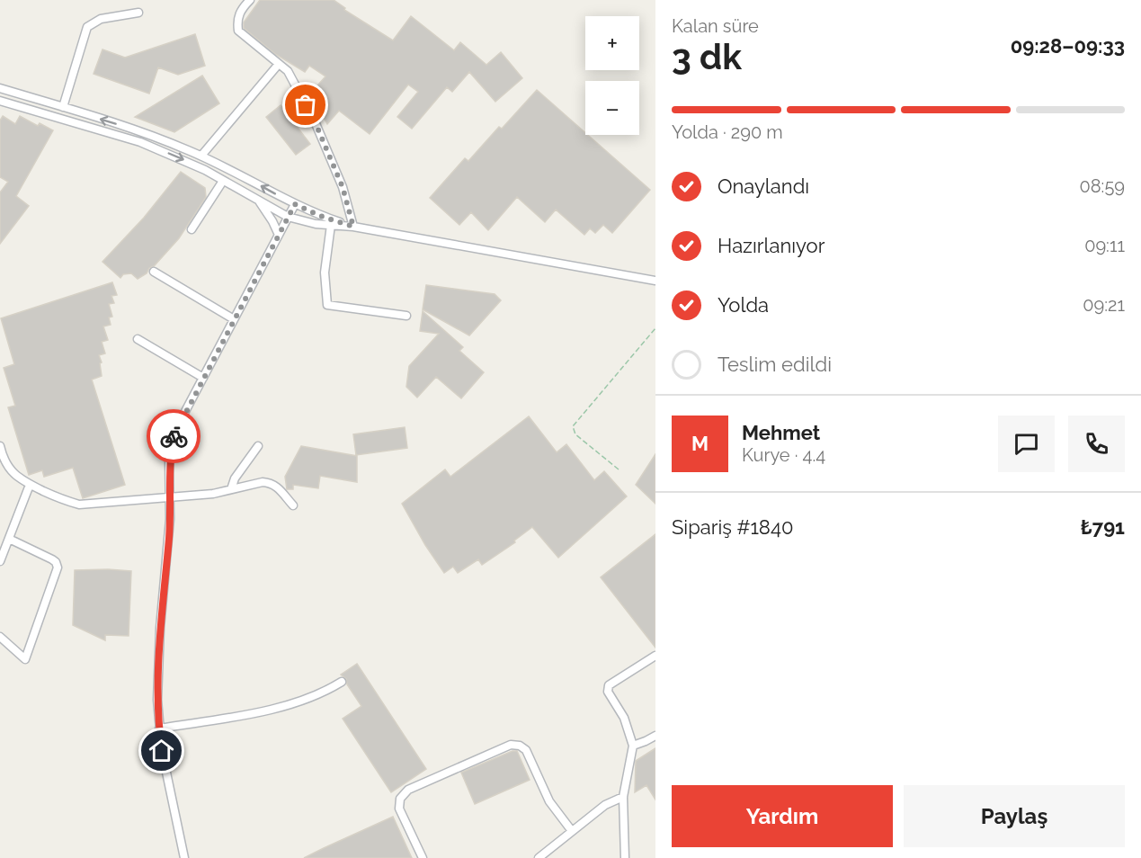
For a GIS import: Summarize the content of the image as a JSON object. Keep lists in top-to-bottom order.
{
  "page": {
    "heading": ["3 dk", "Kalan süre", "09:28–09:33"],
    "panel": [
      "Mehmet",
      "Kurye · 4.4",
      "Sipariş #1840",
      "₺791"
    ],
    "map_buttons": ["+", "−"],
    "bar": "Yolda · 290 m",
    "list": [
      ["Onaylandı", "08:59"],
      ["Hazırlanıyor", "09:11"],
      ["Yolda", "09:21"],
      "Teslim edildi"
    ],
    "round": "M",
    "buttons": ["Yardım", "Paylaş"]
  }
}
